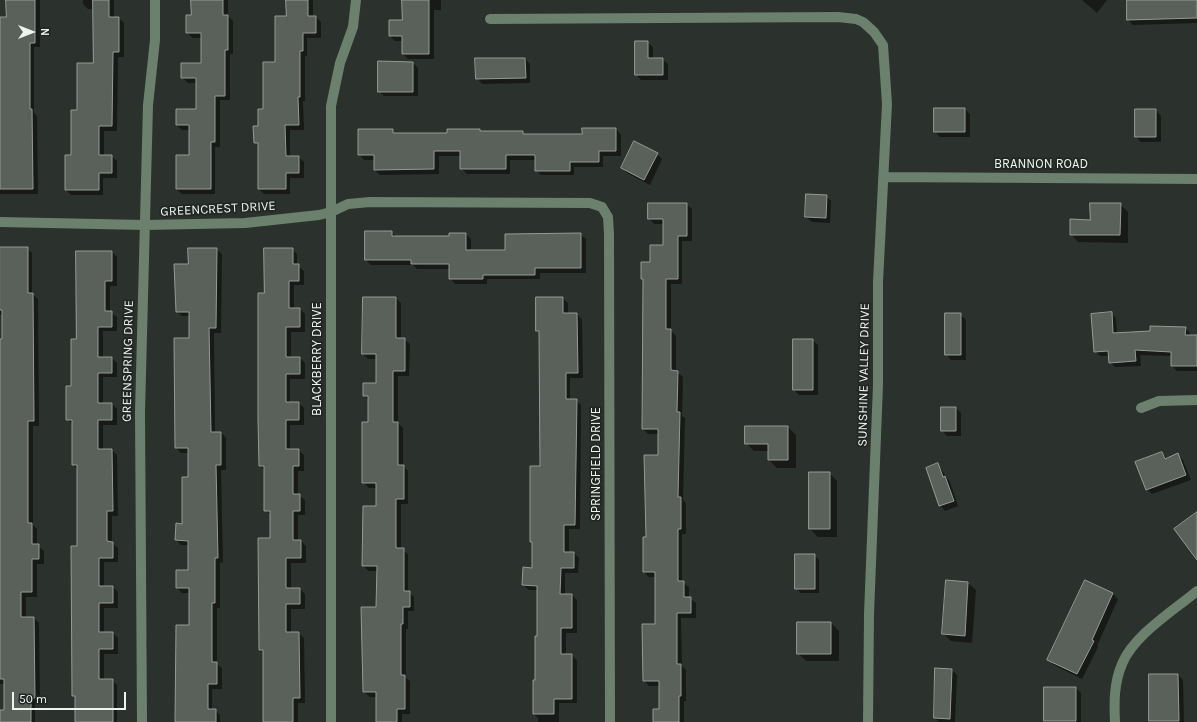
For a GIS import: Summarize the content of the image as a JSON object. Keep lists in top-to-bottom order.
{
  "streets": {
    "street": [
      "BRANNON ROAD",
      "GREENCREST DRIVE",
      "BLACKBERRY DRIVE",
      "GREENSPRING DRIVE",
      "SUNSHINE VALLEY DRIVE",
      "SPRINGFIELD DRIVE"
    ]
  },
  "crossings": [
    ["BRANNON ROAD", "SUNSHINE VALLEY DRIVE"],
    ["GREENCREST DRIVE", "BLACKBERRY DRIVE"],
    ["GREENCREST DRIVE", "GREENSPRING DRIVE"],
    ["GREENCREST DRIVE", "SPRINGFIELD DRIVE"]
  ],
  "scale_bar": "50 m",
  "north": "right"
}
